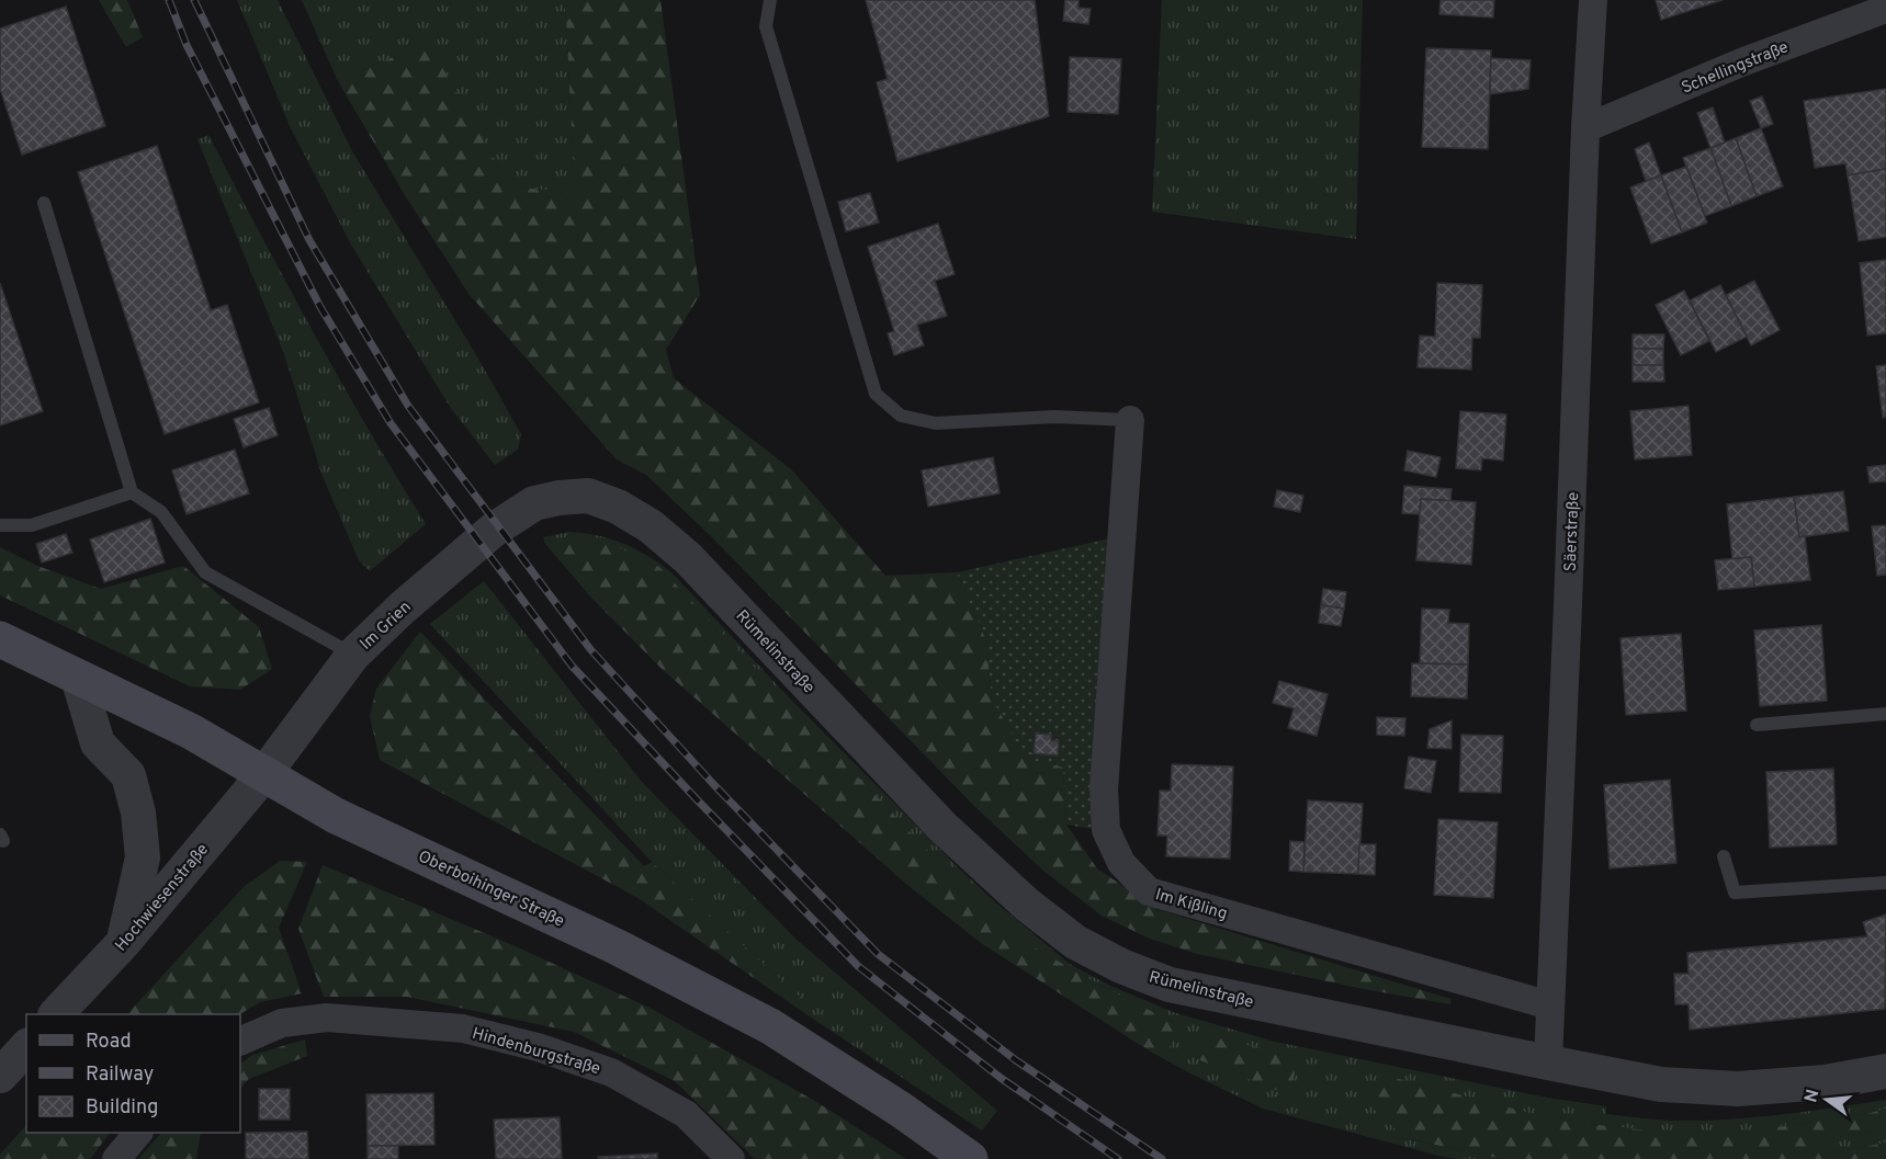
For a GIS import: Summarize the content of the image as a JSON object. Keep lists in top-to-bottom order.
{
  "streets": {
    "main road": ["Oberboihinger Straße"],
    "street": [
      "Schellingstraße",
      "Säerstraße",
      "Im Grien",
      "Rümelinstraße",
      "Hochwiesenstraße",
      "Im Kißling",
      "Hindenburgstraße"
    ]
  },
  "crossings": [
    ["Schellingstraße", "Säerstraße"],
    ["Säerstraße", "Rümelinstraße"],
    ["Säerstraße", "Im Kißling"],
    ["Im Grien", "Rümelinstraße"],
    ["Im Grien", "Oberboihinger Straße"],
    ["Im Grien", "Hochwiesenstraße"],
    ["Oberboihinger Straße", "Hochwiesenstraße"]
  ],
  "legend": ["Road", "Railway", "Building"],
  "north": "left"
}
